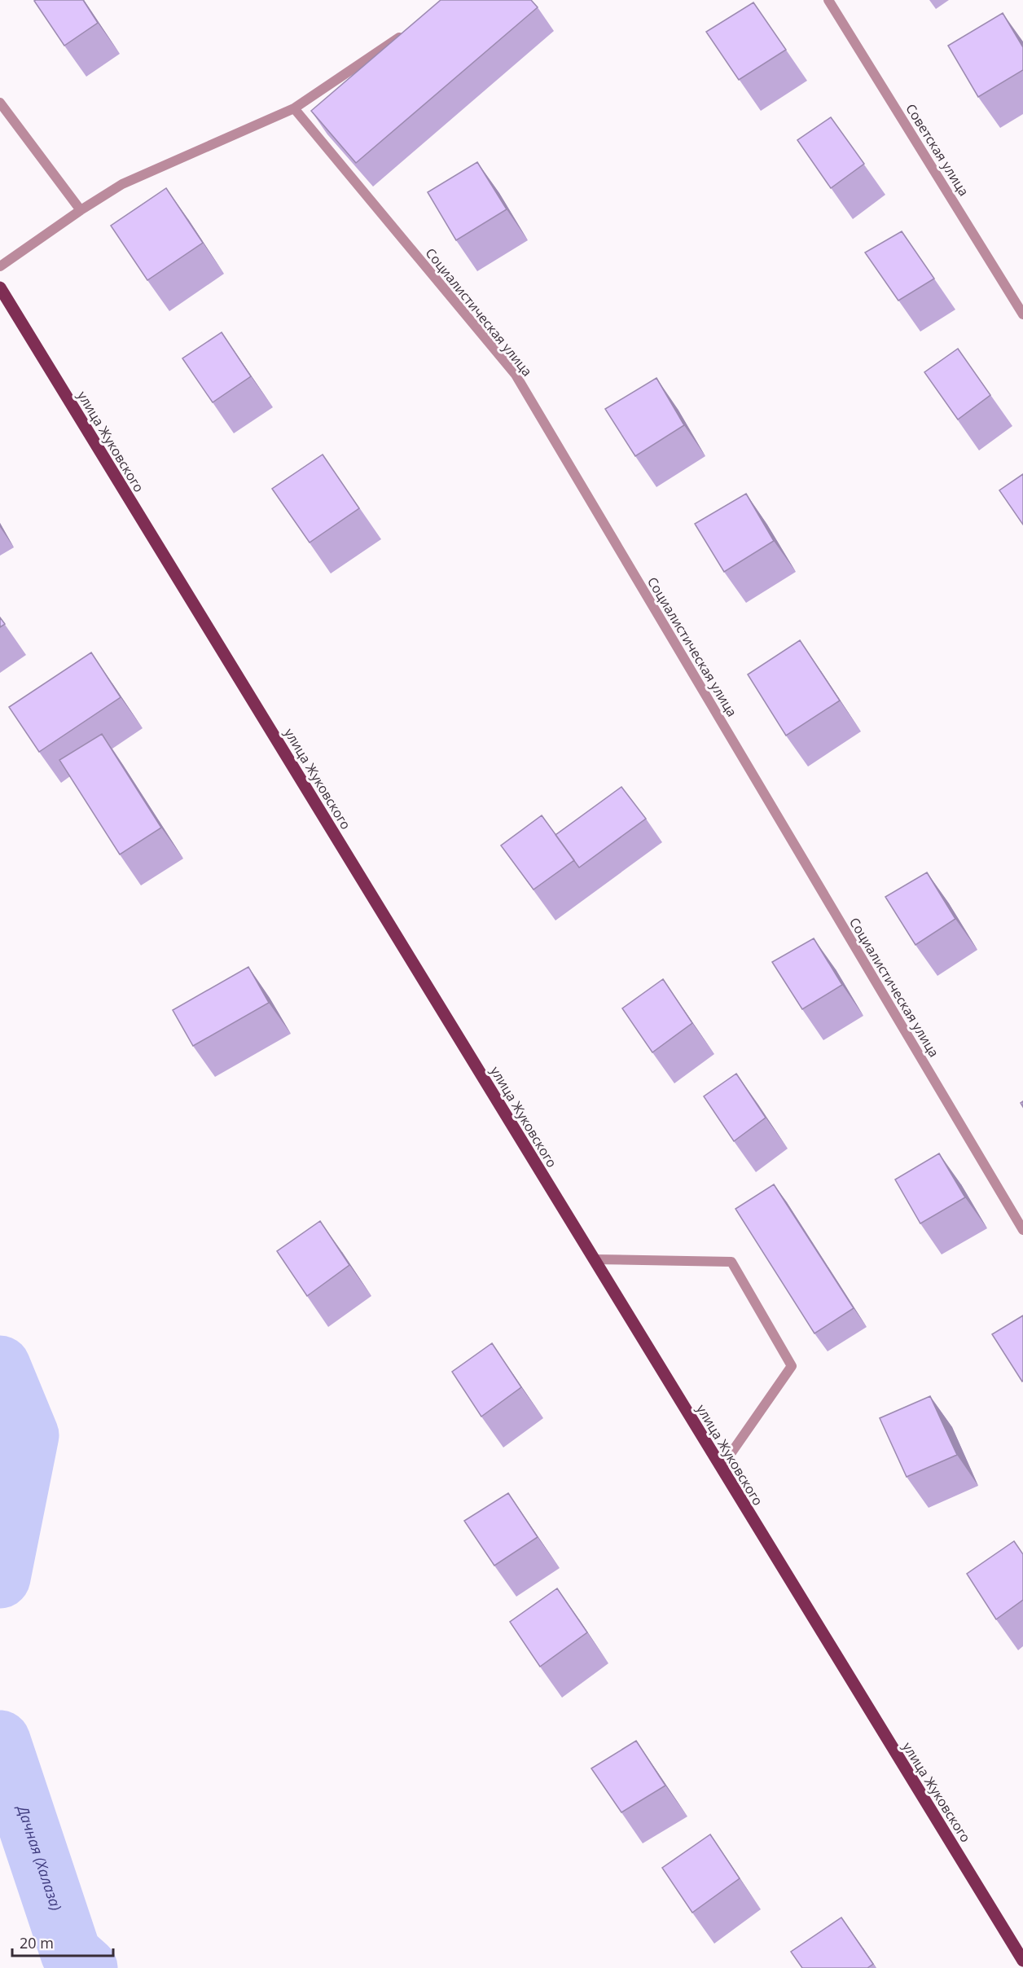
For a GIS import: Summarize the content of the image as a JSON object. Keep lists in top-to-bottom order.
{
  "streets": {
    "main road": ["улица Жуковского"],
    "street": ["Советская улица", "Социалистическая улица"]
  },
  "water": ["Дачная (Халаза)"],
  "scale_bar": "20 m"
}
